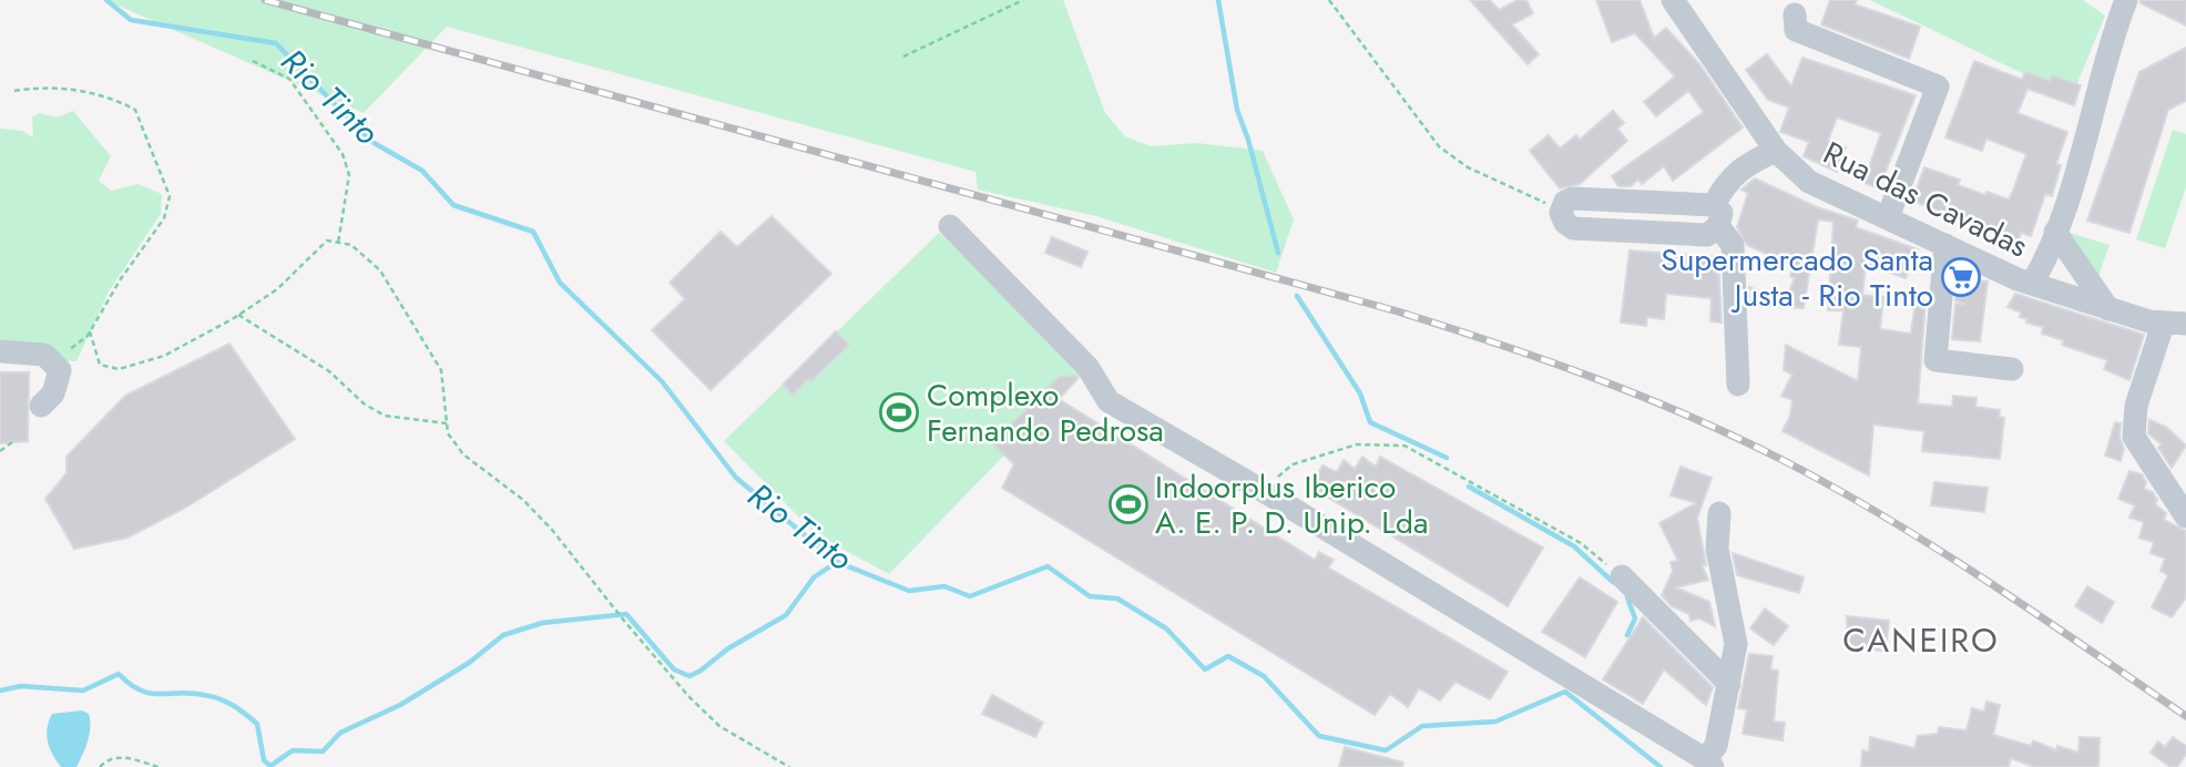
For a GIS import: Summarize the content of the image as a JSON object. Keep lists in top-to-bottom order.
{
  "streets": {
    "street": ["Rua das Cavadas"]
  },
  "districts": ["CANEIRO"],
  "water": ["Rio Tinto"],
  "places": {
    "supermarket": ["Supermercado Santa Justa - Rio Tinto"],
    "sports": ["Complexo Fernando Pedrosa", "Indoorplus Iberico A. E. P. D. Unip. Lda"]
  }
}
